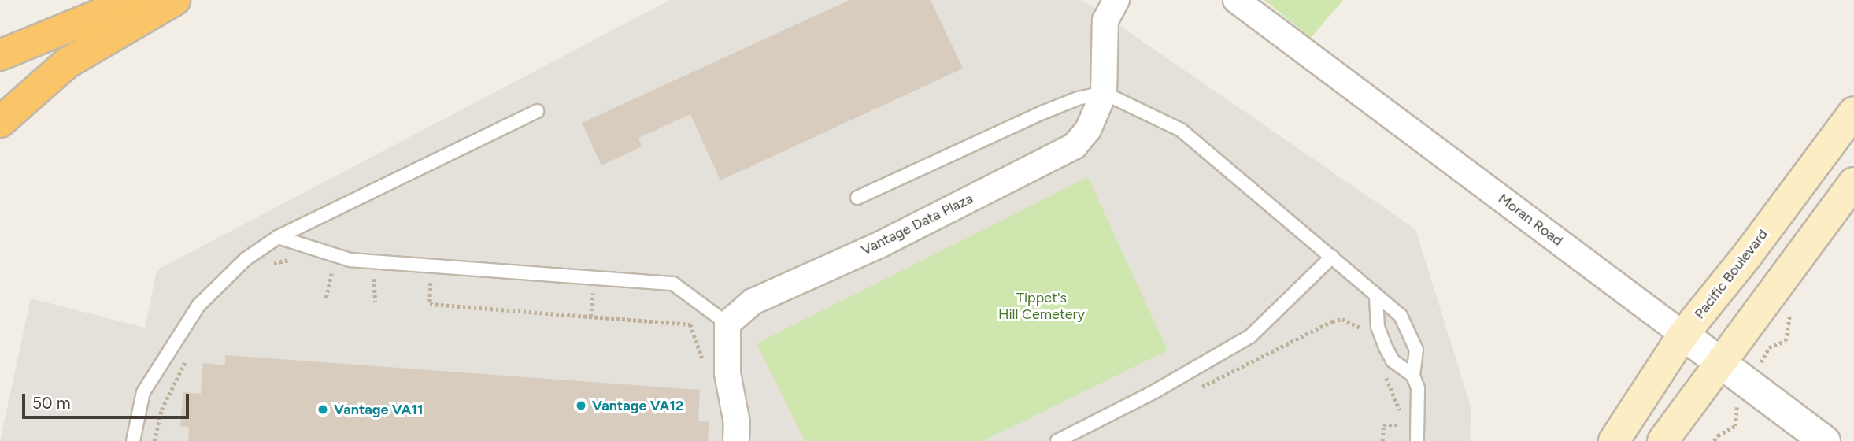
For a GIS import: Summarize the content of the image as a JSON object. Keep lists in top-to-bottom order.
{
  "streets": {
    "main road": ["Pacific Boulevard"],
    "street": ["Moran Road", "Vantage Data Plaza"]
  },
  "crossings": [
    ["Moran Road", "Pacific Boulevard"]
  ],
  "parks": ["Tippet's Hill Cemetery"],
  "places": ["Vantage VA12", "Vantage VA11"],
  "scale_bar": "50 m"
}
